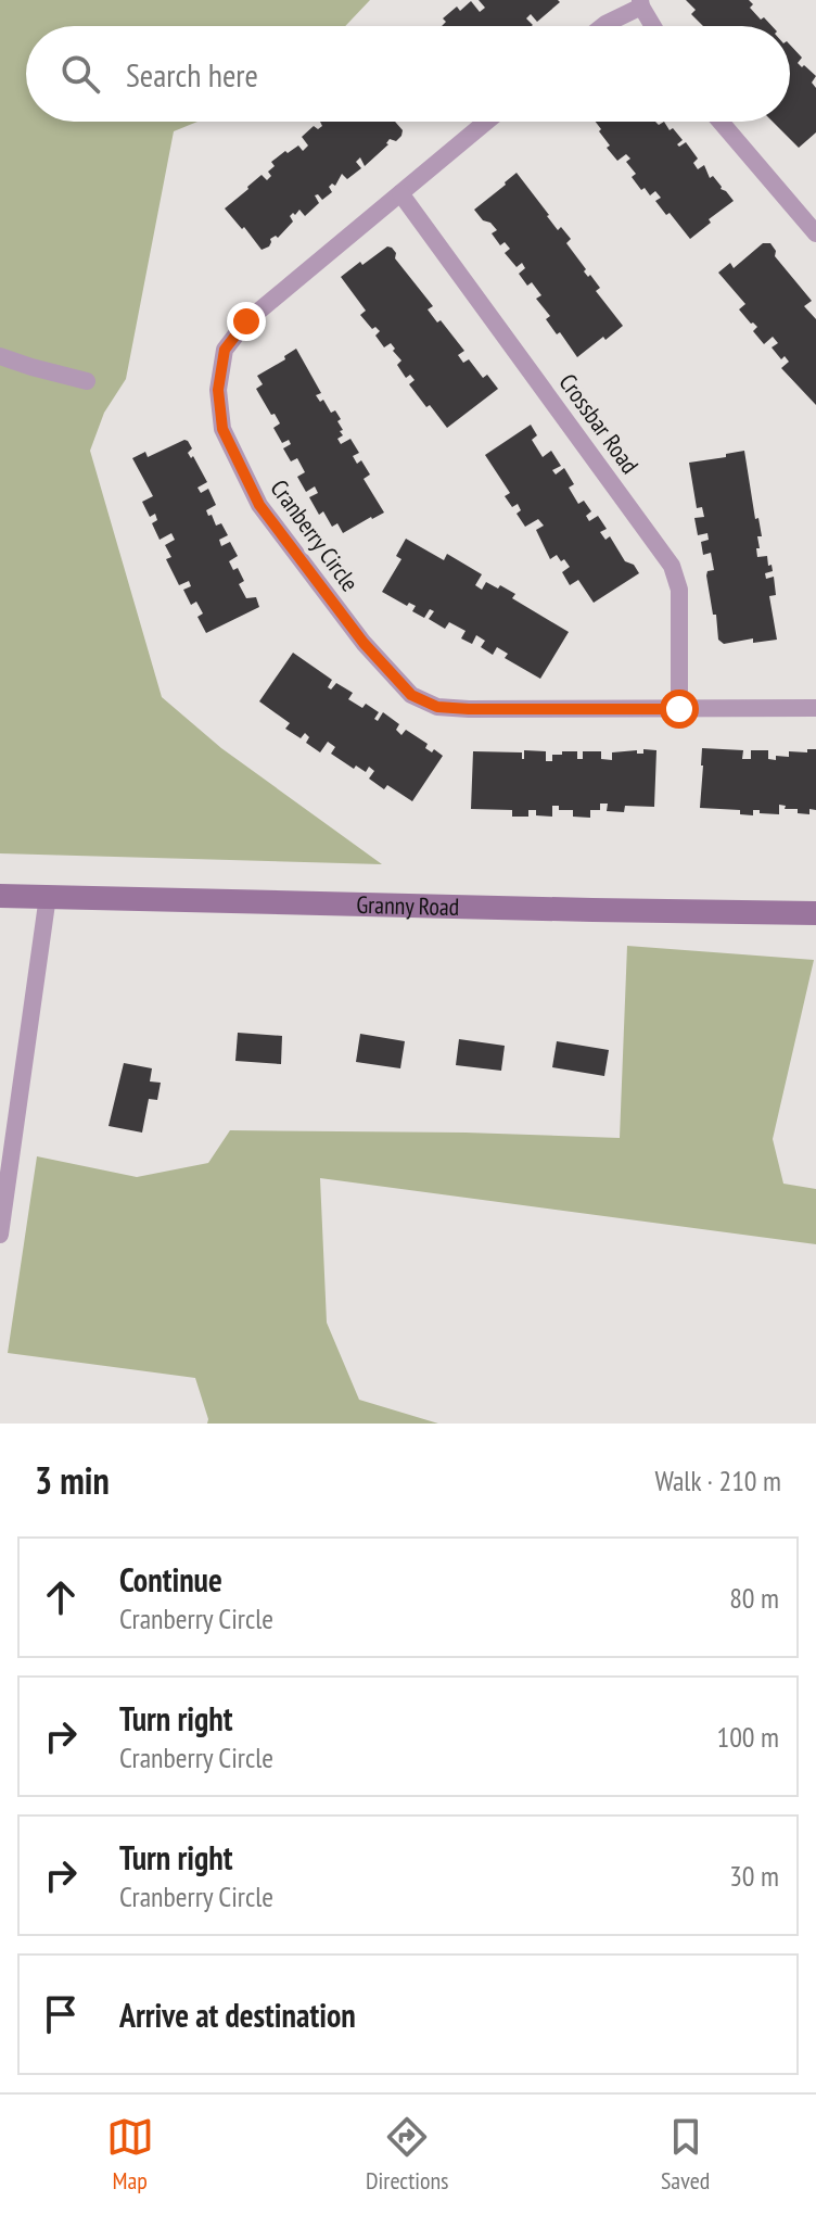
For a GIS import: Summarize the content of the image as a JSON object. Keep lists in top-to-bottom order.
{
  "streets": {
    "street": ["Crossbar Road", "Cranberry Circle", "Granny Road"]
  },
  "crossings": [
    ["Crossbar Road", "Cranberry Circle"]
  ],
  "page": {
    "search": "Search here",
    "heading": ["3 min", "Walk · 210 m"],
    "list": [
      ["Continue", "Cranberry Circle", "80 m"],
      ["Turn right", "Cranberry Circle", "100 m"],
      ["Turn right", "Cranberry Circle", "30 m"],
      "Arrive at destination"
    ],
    "nav": ["Map", "Directions", "Saved"]
  }
}
